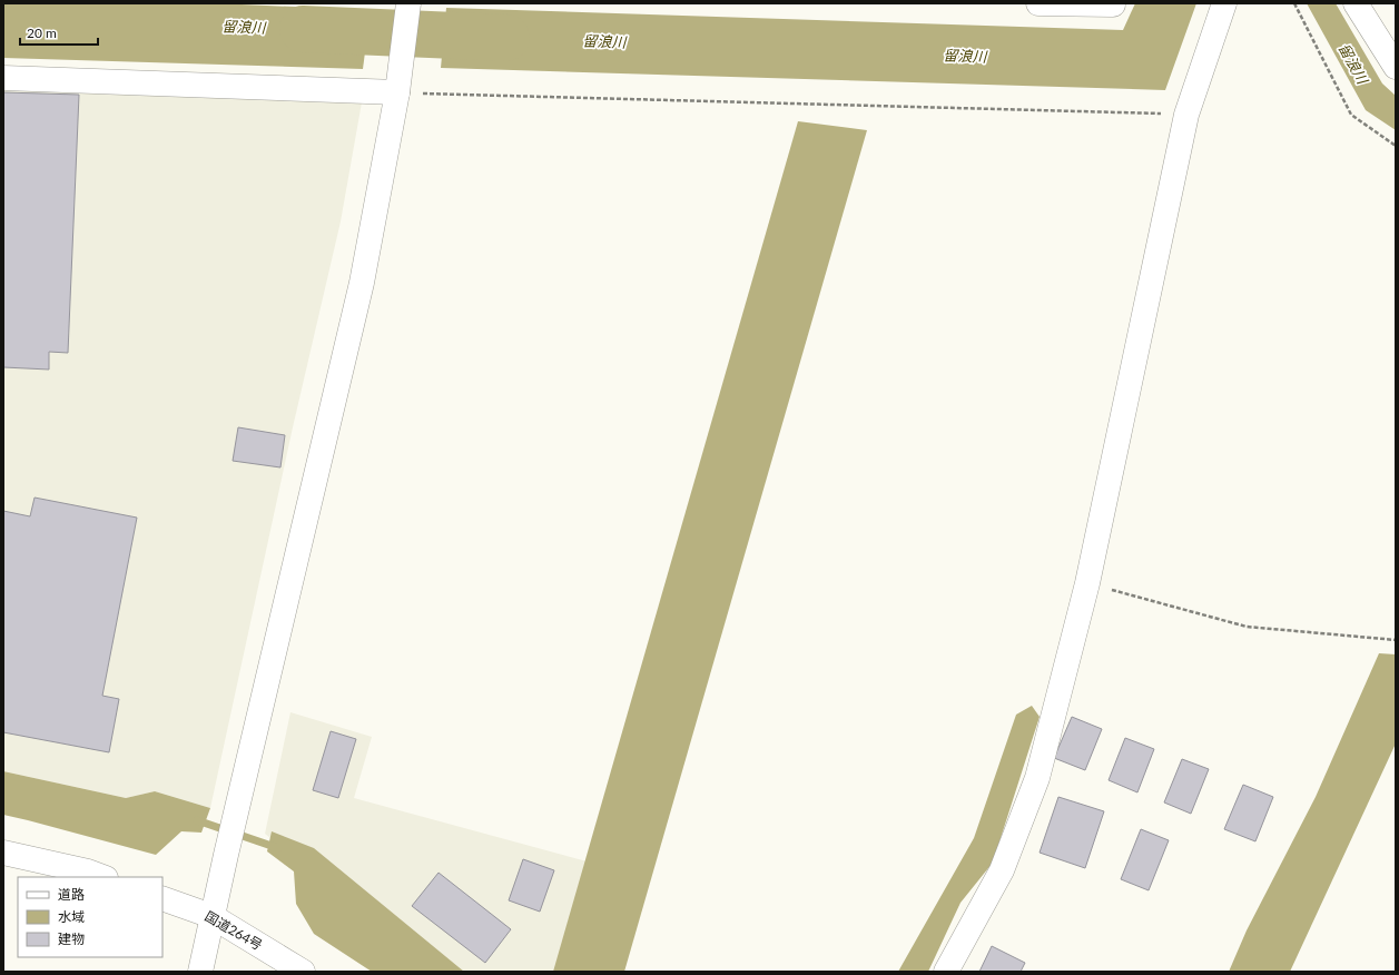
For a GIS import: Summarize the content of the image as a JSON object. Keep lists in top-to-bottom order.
{
  "streets": {
    "main road": ["国道264号"]
  },
  "water": ["留浪川"],
  "legend": ["道路", "水域", "建物"],
  "scale_bar": "20 m"
}
